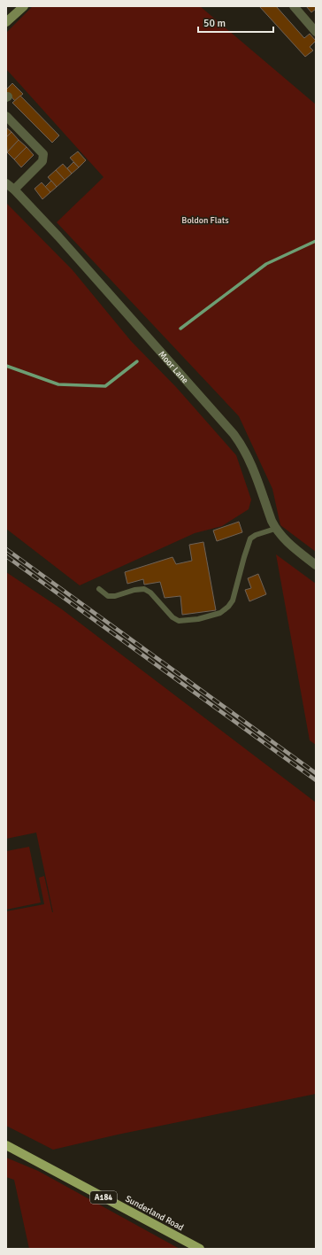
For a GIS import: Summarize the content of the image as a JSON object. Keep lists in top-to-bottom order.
{
  "streets": {
    "main road": ["A184", "Sunderland Road"],
    "street": ["Moor Lane"]
  },
  "parks": ["Boldon Flats"],
  "scale_bar": "50 m"
}
